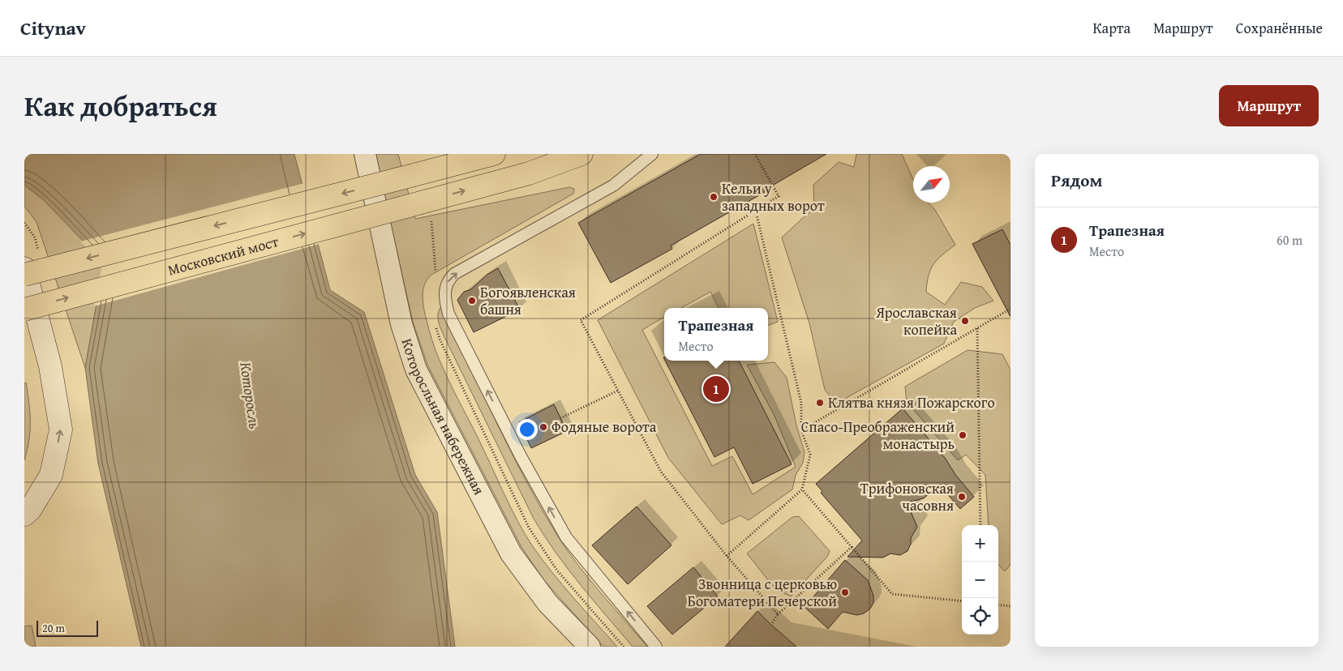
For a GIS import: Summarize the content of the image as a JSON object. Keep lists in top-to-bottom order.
{
  "streets": {
    "main road": ["Московский мост"],
    "street": ["Которосльная набережная"]
  },
  "water": ["Которосль"],
  "places": [
    "Кельи у западных ворот",
    "Богоявленская башня",
    "Ярославская копейка",
    "Клятва князя Пожарского",
    "Фодяные ворота",
    "Спасо-Преображенский монастырь",
    "Трифоновская часовня",
    "Звонница с церковью Богоматери Печерской"
  ],
  "scale_bar": "20 m",
  "north": "top right",
  "page": {
    "header": "Citynav",
    "nav": ["Карта", "Маршрут", "Сохранённые"],
    "title": "Как добраться",
    "buttons": "Маршрут",
    "heading": "Рядом",
    "list": [
      {
        "mark": "1",
        "name": "Трапезная",
        "note": "Место",
        "value": "60 m"
      }
    ],
    "popup": ["Трапезная", "Место"],
    "pins": "1",
    "map_buttons": ["+", "−"],
    "scale": "20 m"
  }
}
